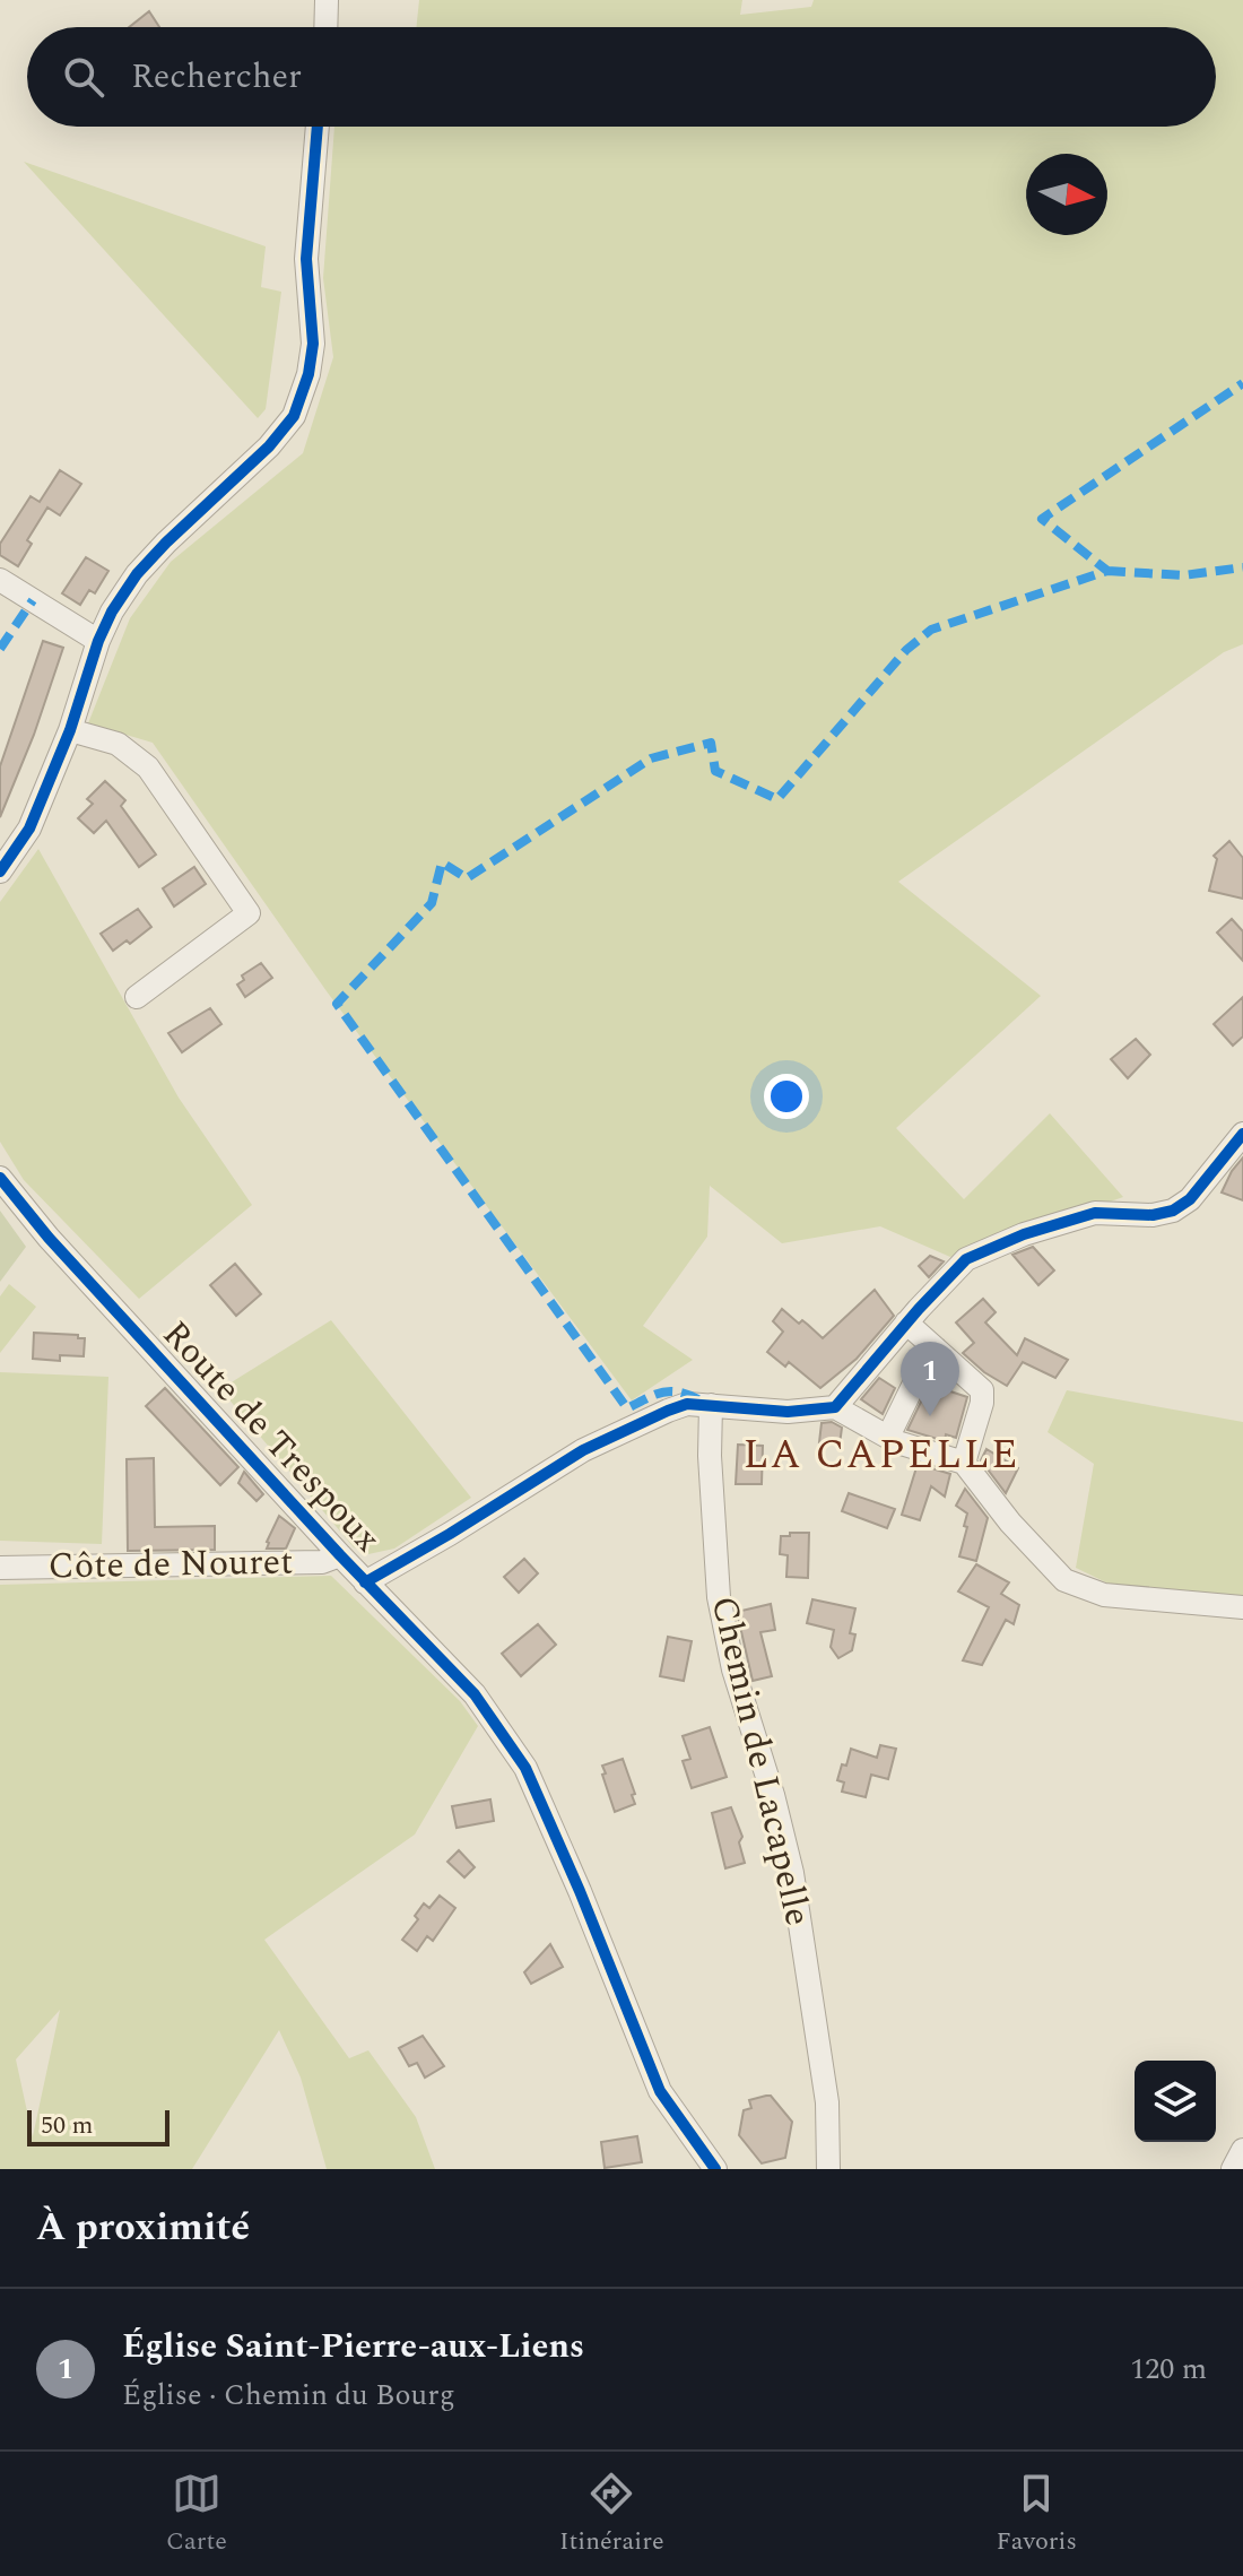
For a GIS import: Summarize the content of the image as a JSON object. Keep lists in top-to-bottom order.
{
  "streets": {
    "street": ["Route de Trespoux", "Côte de Nouret", "Chemin de Lacapelle"]
  },
  "crossings": [
    ["Route de Trespoux", "Côte de Nouret"]
  ],
  "districts": ["LA CAPELLE"],
  "scale_bar": "50 m",
  "north": "right",
  "page": {
    "search": "Rechercher",
    "pins": "1",
    "scale": "50 m",
    "heading": "À proximité",
    "list": [
      {
        "mark": "1",
        "name": "Église Saint-Pierre-aux-Liens",
        "note": "Église · Chemin du Bourg",
        "value": "120 m"
      }
    ],
    "nav": ["Carte", "Itinéraire", "Favoris"]
  }
}
